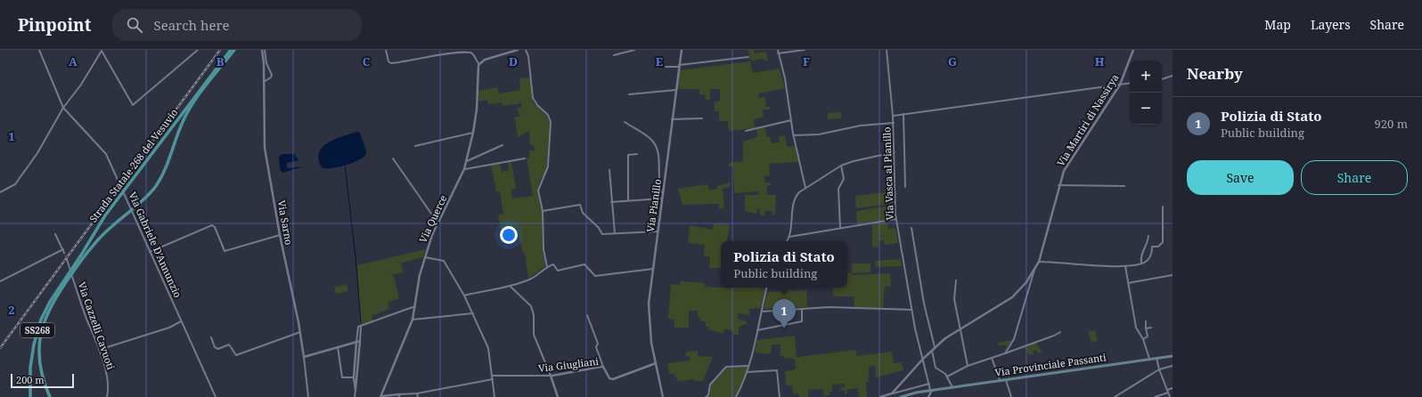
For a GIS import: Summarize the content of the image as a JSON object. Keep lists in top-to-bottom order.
{
  "streets": {
    "highway": ["Strada Statale 268 del Vesuvio", "SS268"],
    "main road": ["Via Provinciale Passanti"],
    "street": [
      "Via Martiri di Nassirya",
      "Via Vasca al Pianillo",
      "Via Pianillo",
      "Via Querce",
      "Via Sarno",
      "Via Gabriele D'Annunzio",
      "Via Cazzelli Cavuoti",
      "Via Giugliani"
    ]
  },
  "crossings": [
    ["Via Martiri di Nassirya", "Via Vasca al Pianillo"],
    ["Via Vasca al Pianillo", "Via Provinciale Passanti"],
    ["Via Pianillo", "Via Giugliani"]
  ],
  "scale_bar": "200 m",
  "page": {
    "header": "Pinpoint",
    "search": "Search here",
    "nav": ["Map", "Layers", "Share"],
    "heading": "Nearby",
    "map_buttons": ["+", "−"],
    "list": [
      {
        "mark": "1",
        "name": "Polizia di Stato",
        "note": "Public building",
        "value": "920 m"
      }
    ],
    "buttons": ["Save", "Share"],
    "popup": ["Polizia di Stato", "Public building"],
    "pins": "1",
    "scale": "200 m"
  },
  "grid": {
    "columns": [
      "A",
      "B",
      "C",
      "D",
      "E",
      "F",
      "G",
      "H"
    ],
    "rows": ["1", "2"]
  }
}
